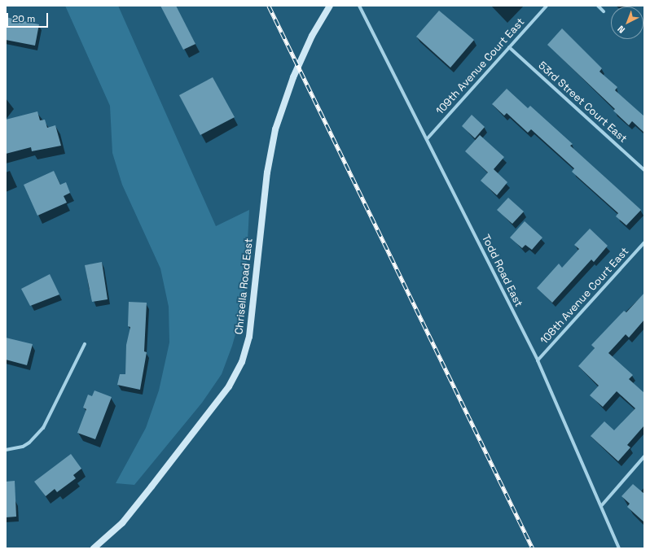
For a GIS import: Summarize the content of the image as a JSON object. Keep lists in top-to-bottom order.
{
  "streets": {
    "street": [
      "109th Avenue Court East",
      "53rd Street Court East",
      "Todd Road East",
      "Chrisella Road East",
      "108th Avenue Court East"
    ]
  },
  "crossings": [
    ["109th Avenue Court East", "53rd Street Court East"],
    ["109th Avenue Court East", "Todd Road East"],
    ["Todd Road East", "108th Avenue Court East"]
  ],
  "scale_bar": "20 m",
  "north": "bottom left"
}
